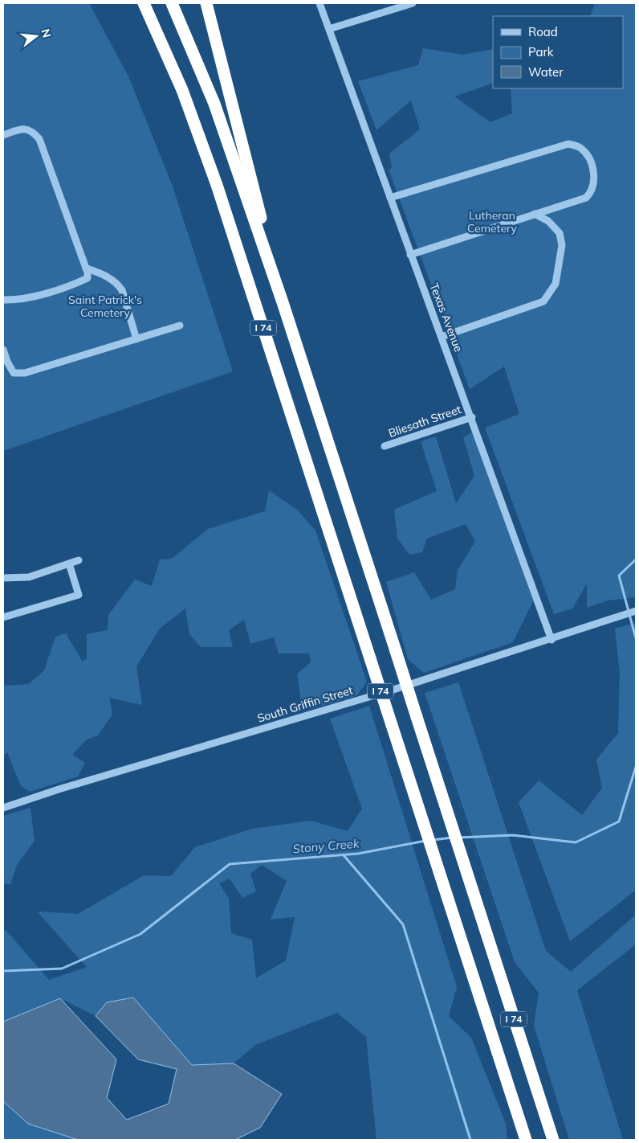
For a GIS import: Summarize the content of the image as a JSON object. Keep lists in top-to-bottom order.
{
  "streets": {
    "highway": ["I 74"],
    "street": ["Texas Avenue", "Bliesath Street", "South Griffin Street"]
  },
  "crossings": [
    ["Texas Avenue", "Bliesath Street"],
    ["Texas Avenue", "South Griffin Street"]
  ],
  "water": ["Stony Creek"],
  "parks": ["Lutheran Cemetery", "Saint Patrick's Cemetery"],
  "legend": ["Road", "Park", "Water"],
  "north": "right"
}
